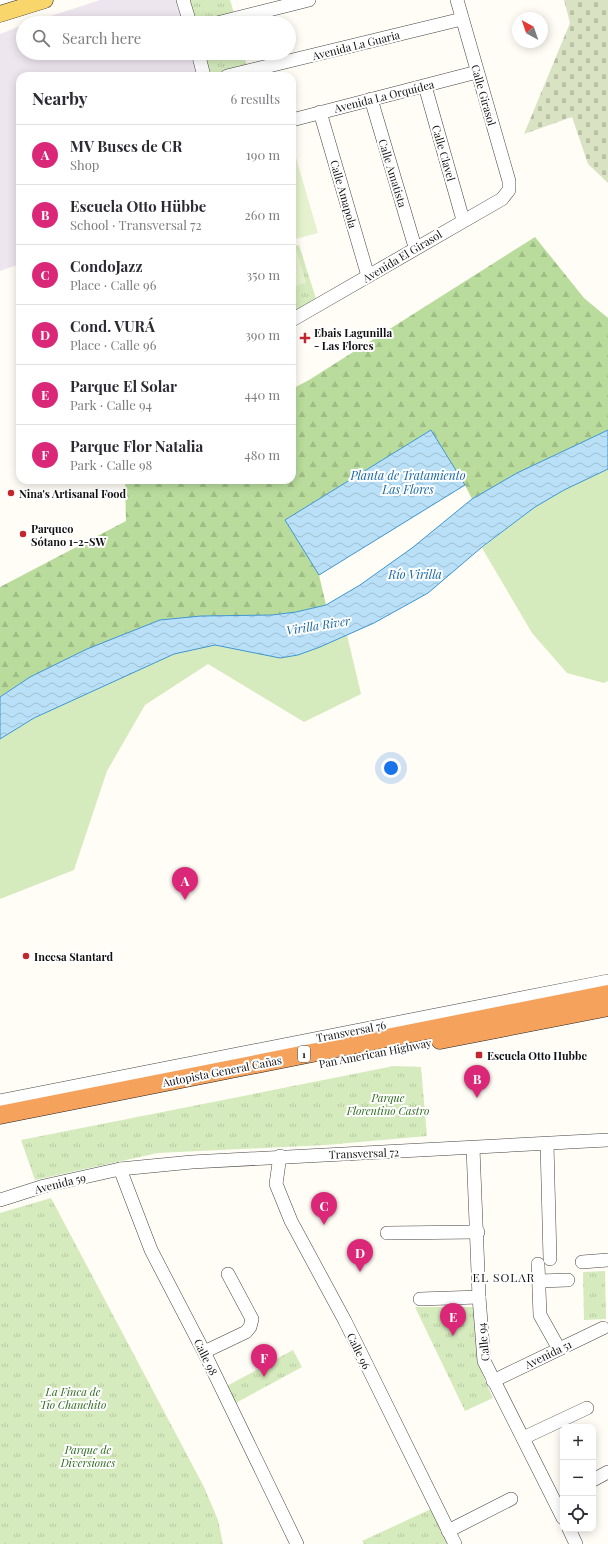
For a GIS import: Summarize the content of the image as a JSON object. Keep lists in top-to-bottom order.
{
  "streets": {
    "highway": ["Pan American Highway", "1", "Autopista General Cañas"],
    "street": [
      "Avenida La Guaria",
      "Calle Girasol",
      "Avenida La Orquídea",
      "Calle Clavel",
      "Calle Amatista",
      "Calle Amapola",
      "Avenida El Girasol",
      "Transversal 76",
      "Transversal 72",
      "Avenida 59",
      "Calle 94",
      "Calle 96",
      "Avenida 51",
      "Calle 98"
    ]
  },
  "crossings": [
    ["Avenida La Guaria", "Calle Girasol"],
    ["Calle Girasol", "Avenida La Orquídea"],
    ["Calle Girasol", "Avenida El Girasol"],
    ["Avenida La Orquídea", "Calle Clavel"],
    ["Avenida La Orquídea", "Calle Amatista"],
    ["Avenida La Orquídea", "Calle Amapola"],
    ["Calle Clavel", "Avenida El Girasol"],
    ["Calle Amatista", "Avenida El Girasol"],
    ["Calle Amapola", "Avenida El Girasol"],
    ["Transversal 72", "Avenida 59"],
    ["Transversal 72", "Calle 94"],
    ["Transversal 72", "Calle 96"],
    ["Transversal 72", "Calle 98"],
    ["Avenida 59", "Calle 98"],
    ["Calle 94", "Avenida 51"]
  ],
  "districts": ["EL SOLAR"],
  "water": ["Planta de Tratamiento Las Flores", "Río Virilla", "Virilla River"],
  "parks": ["Parque Florentino Castro", "La Finca de Tío Chanchito", "Parque de Diversiones"],
  "places": {
    "health": ["Ebais Lagunilla - Las Flores"],
    "other": ["Nina's Artisanal Food", "Parqueo Sótano 1-2-SW", "Incesa Stantard"],
    "transit": ["Escuela Otto Hubbe"]
  },
  "north": "top left",
  "page": {
    "search": "Search here",
    "heading": ["Nearby", "6 results"],
    "list": [
      {
        "mark": "A",
        "name": "MV Buses de CR",
        "note": "Shop",
        "value": "190 m"
      },
      {
        "mark": "B",
        "name": "Escuela Otto Hübbe",
        "note": "School · Transversal 72",
        "value": "260 m"
      },
      {
        "mark": "C",
        "name": "CondoJazz",
        "note": "Place · Calle 96",
        "value": "350 m"
      },
      {
        "mark": "D",
        "name": "Cond. VURÁ",
        "note": "Place · Calle 96",
        "value": "390 m"
      },
      {
        "mark": "E",
        "name": "Parque El Solar",
        "note": "Park · Calle 94",
        "value": "440 m"
      },
      {
        "mark": "F",
        "name": "Parque Flor Natalia",
        "note": "Park · Calle 98",
        "value": "480 m"
      }
    ],
    "pins": [
      "A",
      "B",
      "C",
      "D",
      "E",
      "F"
    ],
    "map_buttons": ["+", "−"]
  }
}
